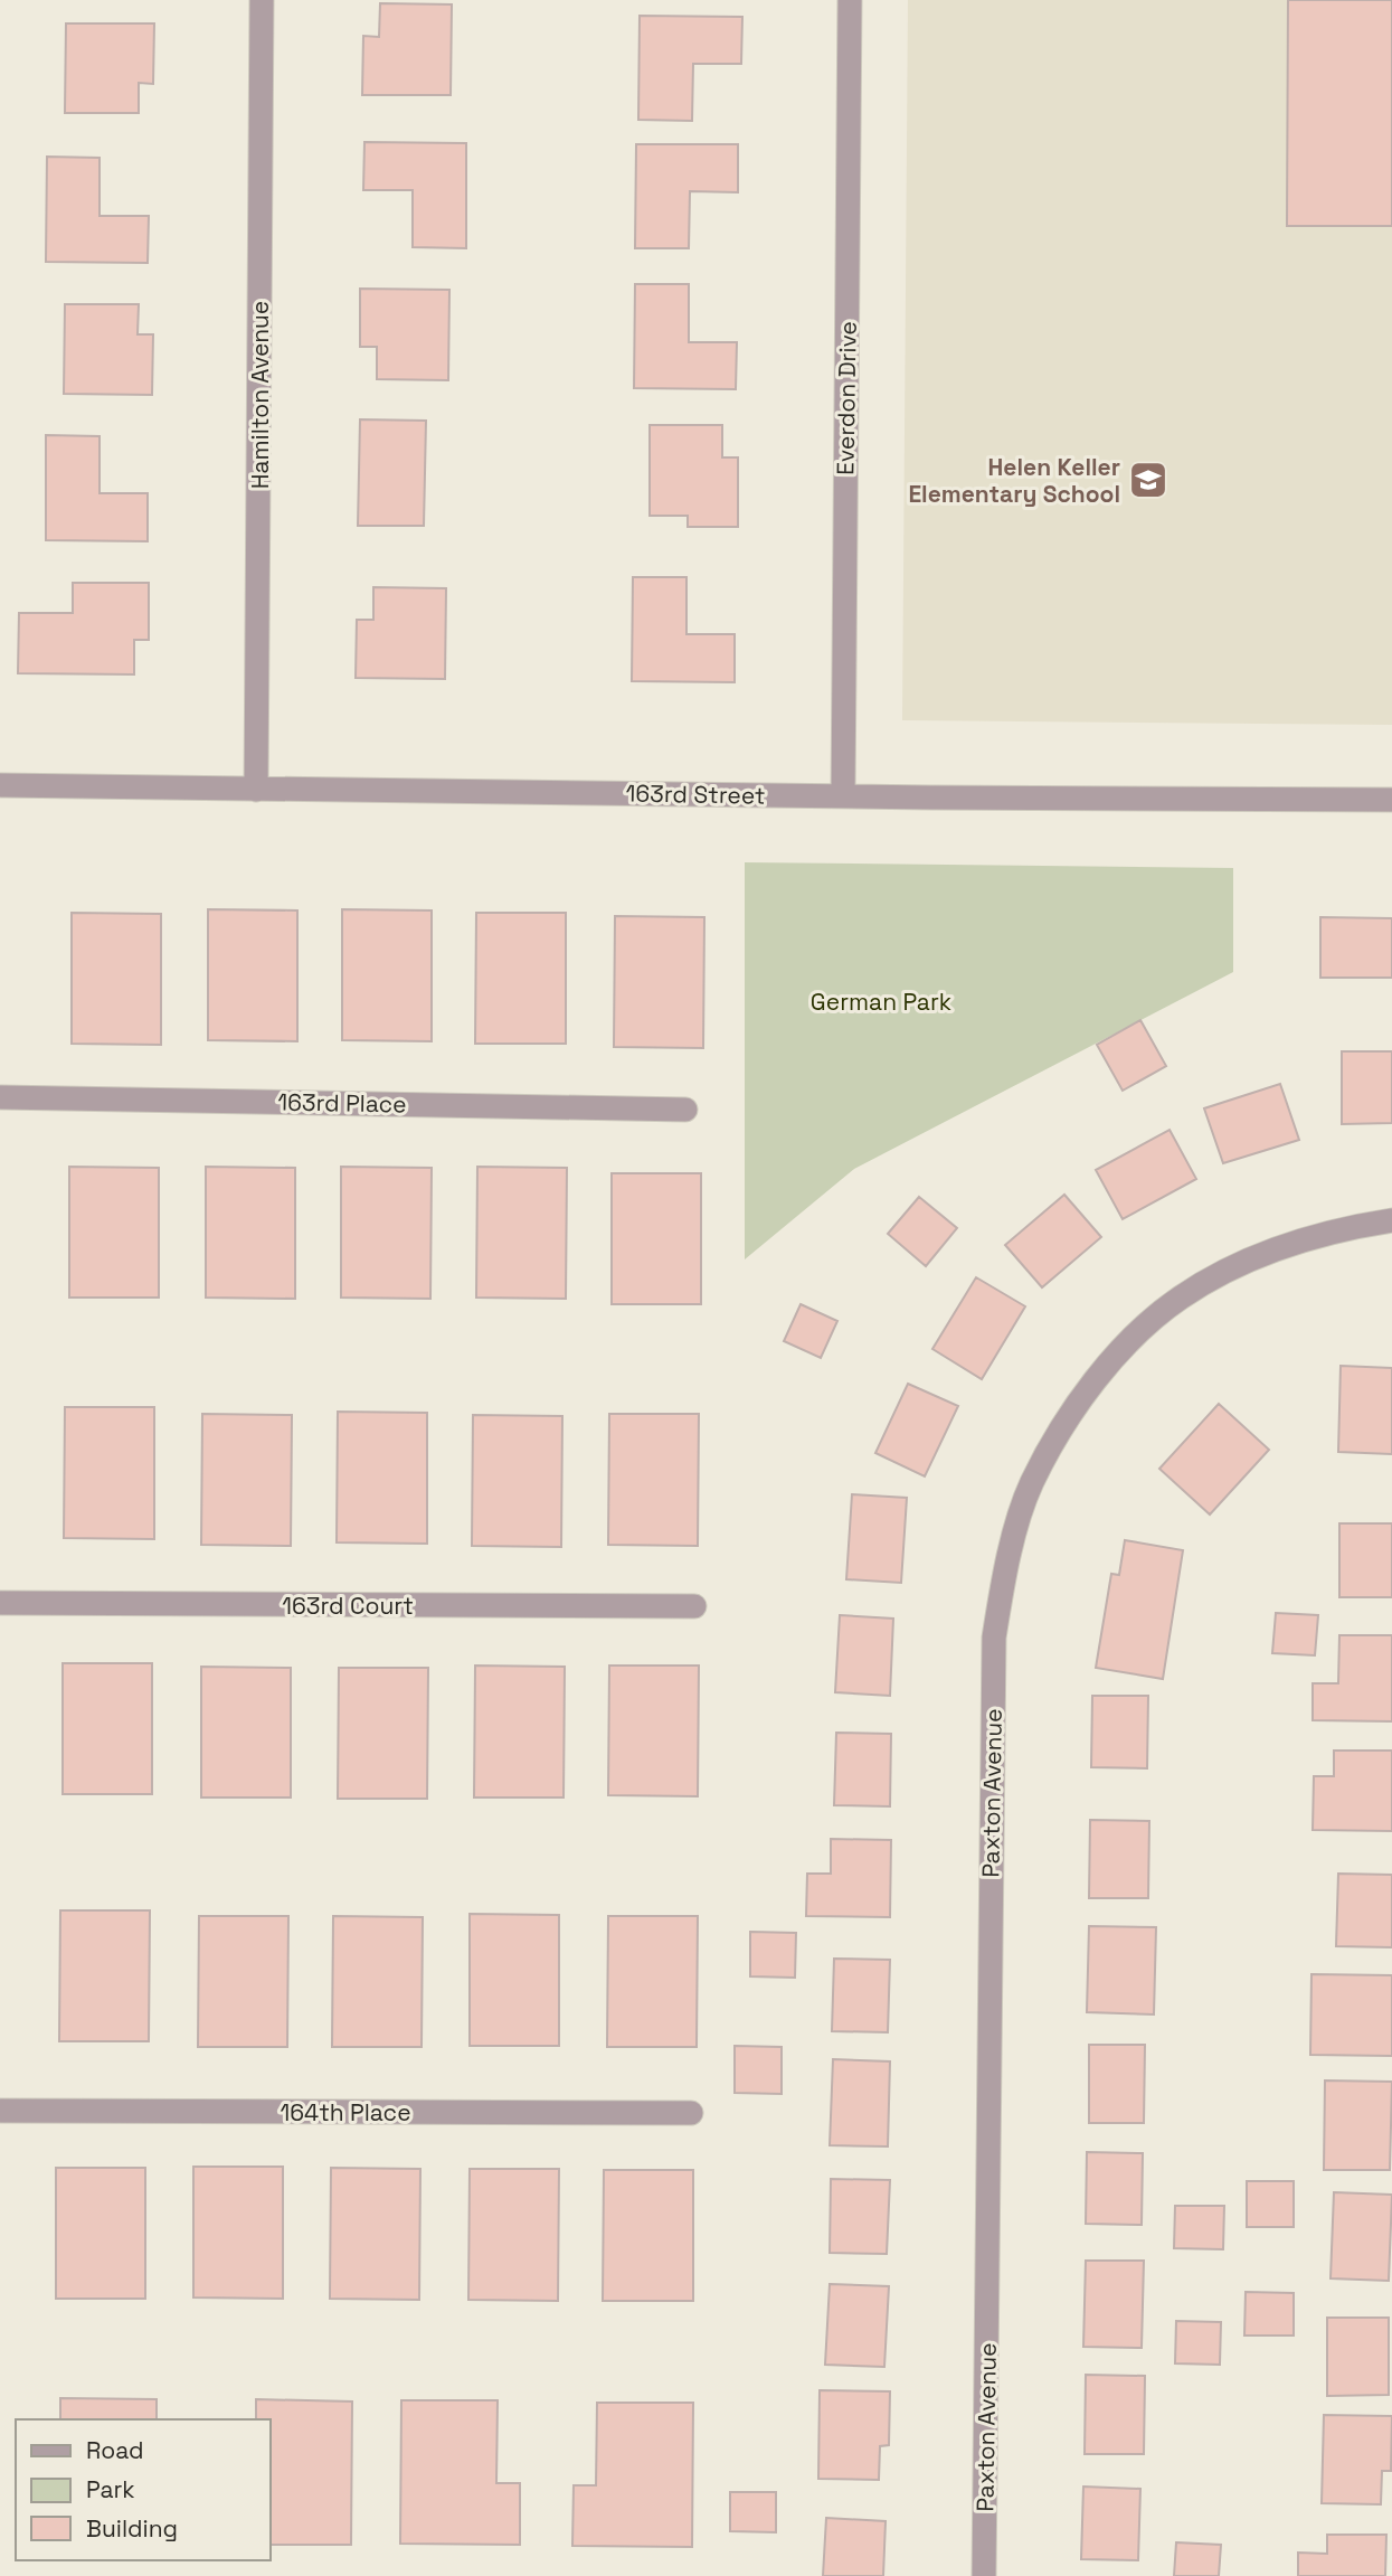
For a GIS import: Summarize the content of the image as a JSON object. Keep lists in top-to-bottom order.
{
  "streets": {
    "street": [
      "Hamilton Avenue",
      "Everdon Drive",
      "163rd Street",
      "163rd Place",
      "163rd Court",
      "Paxton Avenue",
      "164th Place"
    ]
  },
  "crossings": [
    ["Hamilton Avenue", "163rd Street"],
    ["Everdon Drive", "163rd Street"]
  ],
  "parks": ["German Park"],
  "places": {
    "school or university": ["Helen Keller Elementary School"]
  },
  "legend": ["Road", "Park", "Building"]
}
